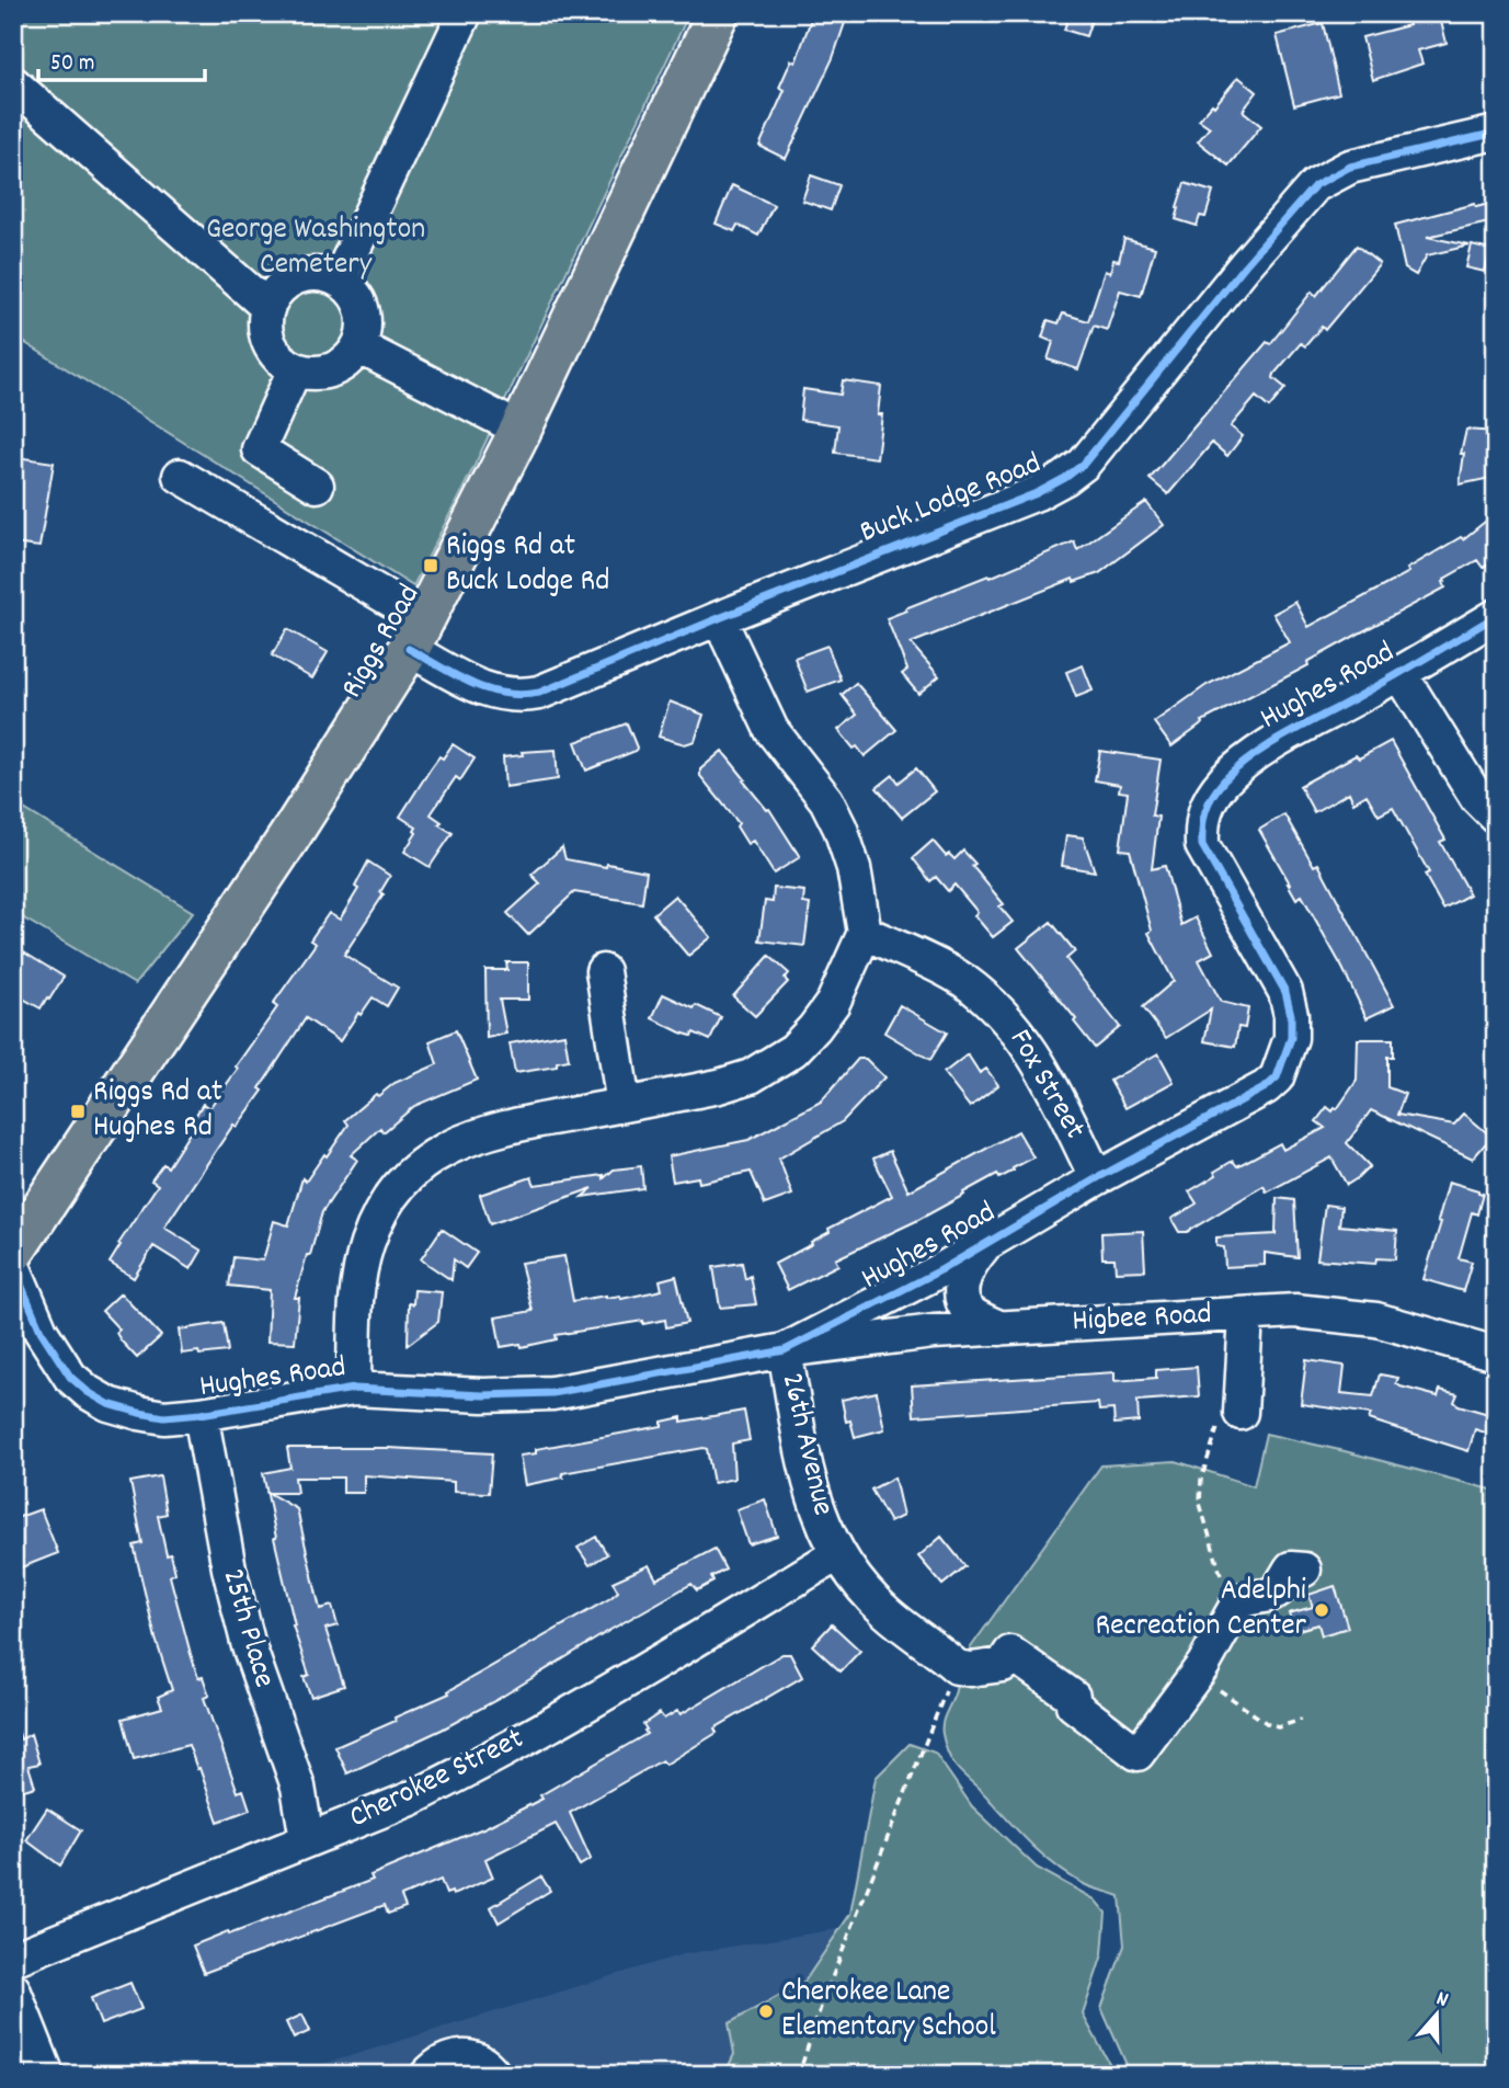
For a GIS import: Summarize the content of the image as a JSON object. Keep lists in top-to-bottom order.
{
  "streets": {
    "main road": ["Riggs Road"],
    "street": [
      "Buck Lodge Road",
      "Hughes Road",
      "Fox Street",
      "Higbee Road",
      "26th Avenue",
      "25th Place",
      "Cherokee Street"
    ]
  },
  "crossings": [
    ["Buck Lodge Road", "Riggs Road"],
    ["Hughes Road", "Fox Street"],
    ["Hughes Road", "Higbee Road"],
    ["Hughes Road", "26th Avenue"],
    ["Hughes Road", "25th Place"],
    ["Higbee Road", "26th Avenue"],
    ["26th Avenue", "Cherokee Street"],
    ["25th Place", "Cherokee Street"]
  ],
  "parks": ["George Washington Cemetery"],
  "places": {
    "transit": ["Riggs Rd at Buck Lodge Rd", "Riggs Rd at Hughes Rd"],
    "other": ["Adelphi Recreation Center", "Cherokee Lane Elementary School"]
  },
  "scale_bar": "50 m",
  "north": "top"
}
